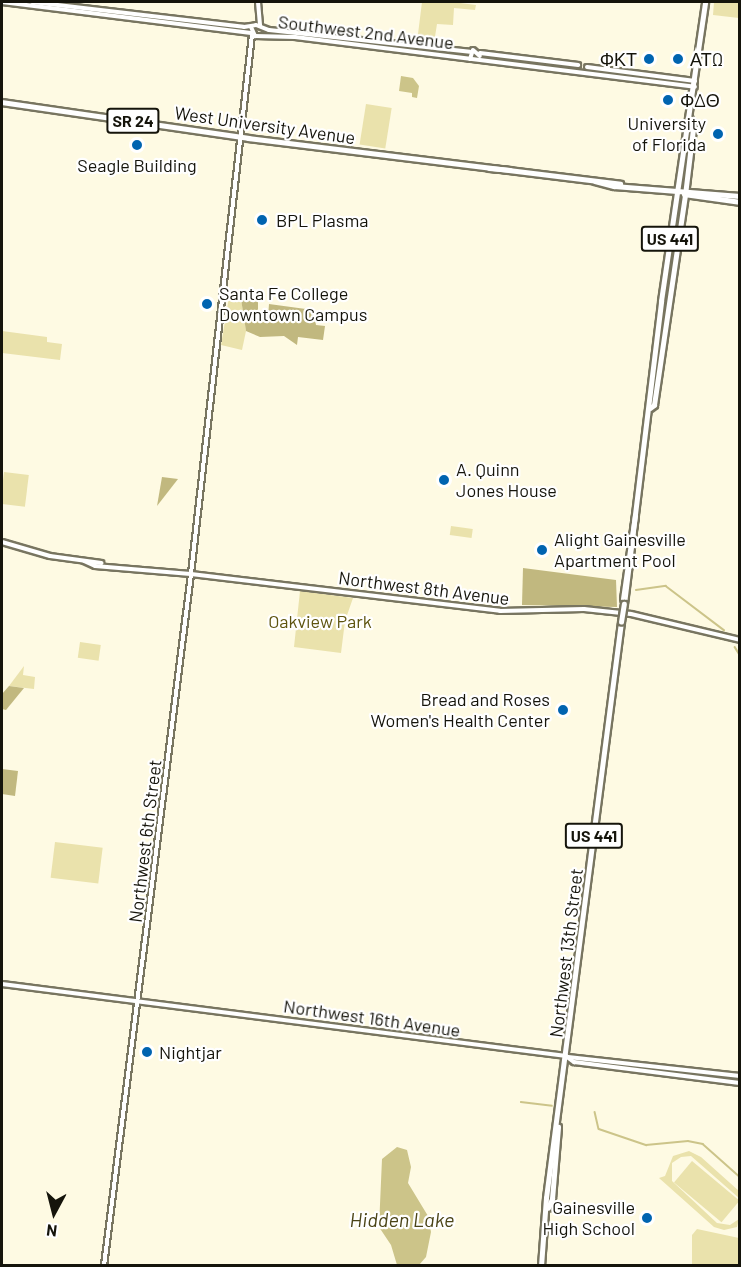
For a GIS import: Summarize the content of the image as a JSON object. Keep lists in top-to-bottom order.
{
  "streets": {
    "main road": [
      "SR 24",
      "West University Avenue",
      "US 441",
      "Northwest 13th Street"
    ],
    "street": [
      "Southwest 2nd Avenue",
      "Northwest 8th Avenue",
      "Northwest 6th Street",
      "Northwest 16th Avenue"
    ]
  },
  "crossings": [
    ["West University Avenue", "US 441"],
    ["West University Avenue", "Northwest 6th Street"],
    ["West University Avenue", "Northwest 13th Street"],
    ["US 441", "Northwest 13th Street"],
    ["Northwest 8th Avenue", "Northwest 6th Street"],
    ["Northwest 6th Street", "Northwest 16th Avenue"],
    ["Northwest 13th Street", "Northwest 16th Avenue"]
  ],
  "water": ["Hidden Lake"],
  "parks": ["Oakview Park"],
  "places": [
    "ΦΚΤ",
    "ΑΤΩ",
    "ΦΔΘ",
    "University of Florida",
    "Seagle Building",
    "BPL Plasma",
    "Santa Fe College Downtown Campus",
    "A. Quinn Jones House",
    "Alight Gainesville Apartment Pool",
    "Bread and Roses Women's Health Center",
    "Nightjar",
    "Gainesville High School"
  ],
  "north": "bottom"
}
